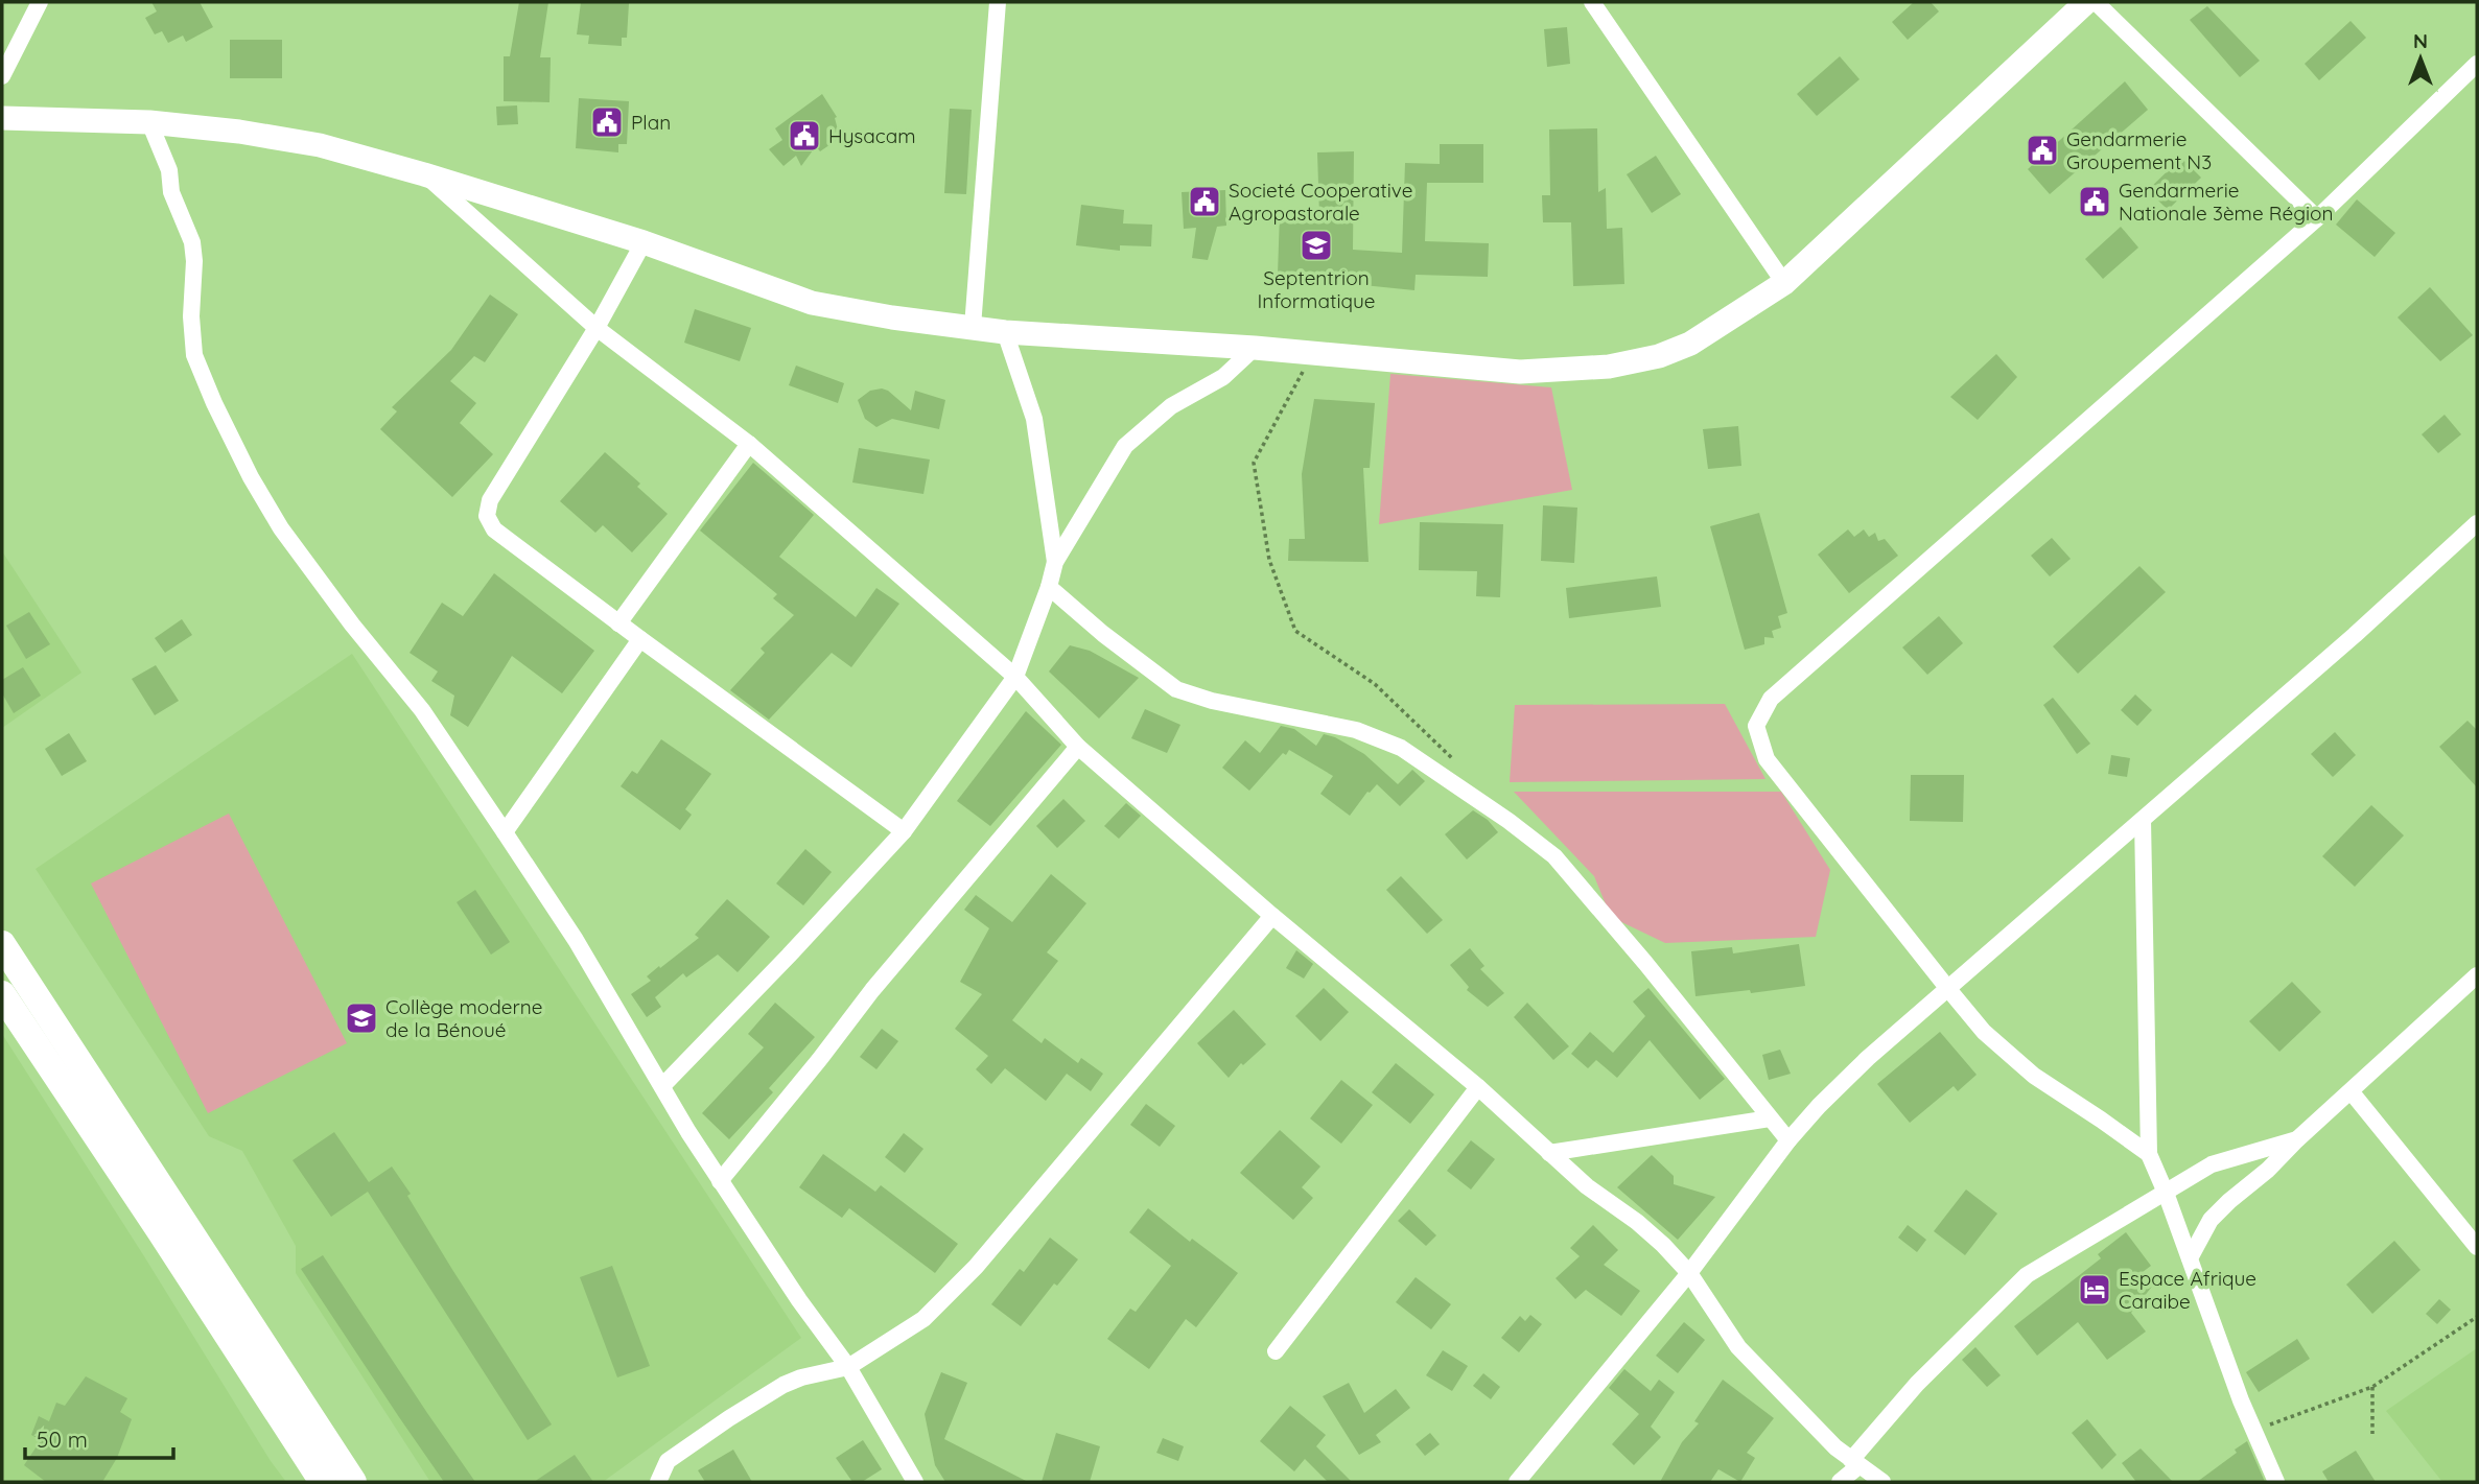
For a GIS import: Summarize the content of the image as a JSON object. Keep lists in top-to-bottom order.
{
  "places": {
    "public building": [
      "Plan",
      "Hysacam",
      "Gendarmerie Groupement N3",
      "Societé Cooperative Agropastorale",
      "Gendarmerie Nationale 3ème Région"
    ],
    "school or university": ["Septentrion Informatique", "Collège moderne de la Bénoué"],
    "hotel": ["Espace Afrique Caraibe"]
  },
  "scale_bar": "50 m",
  "north": "top"
}
